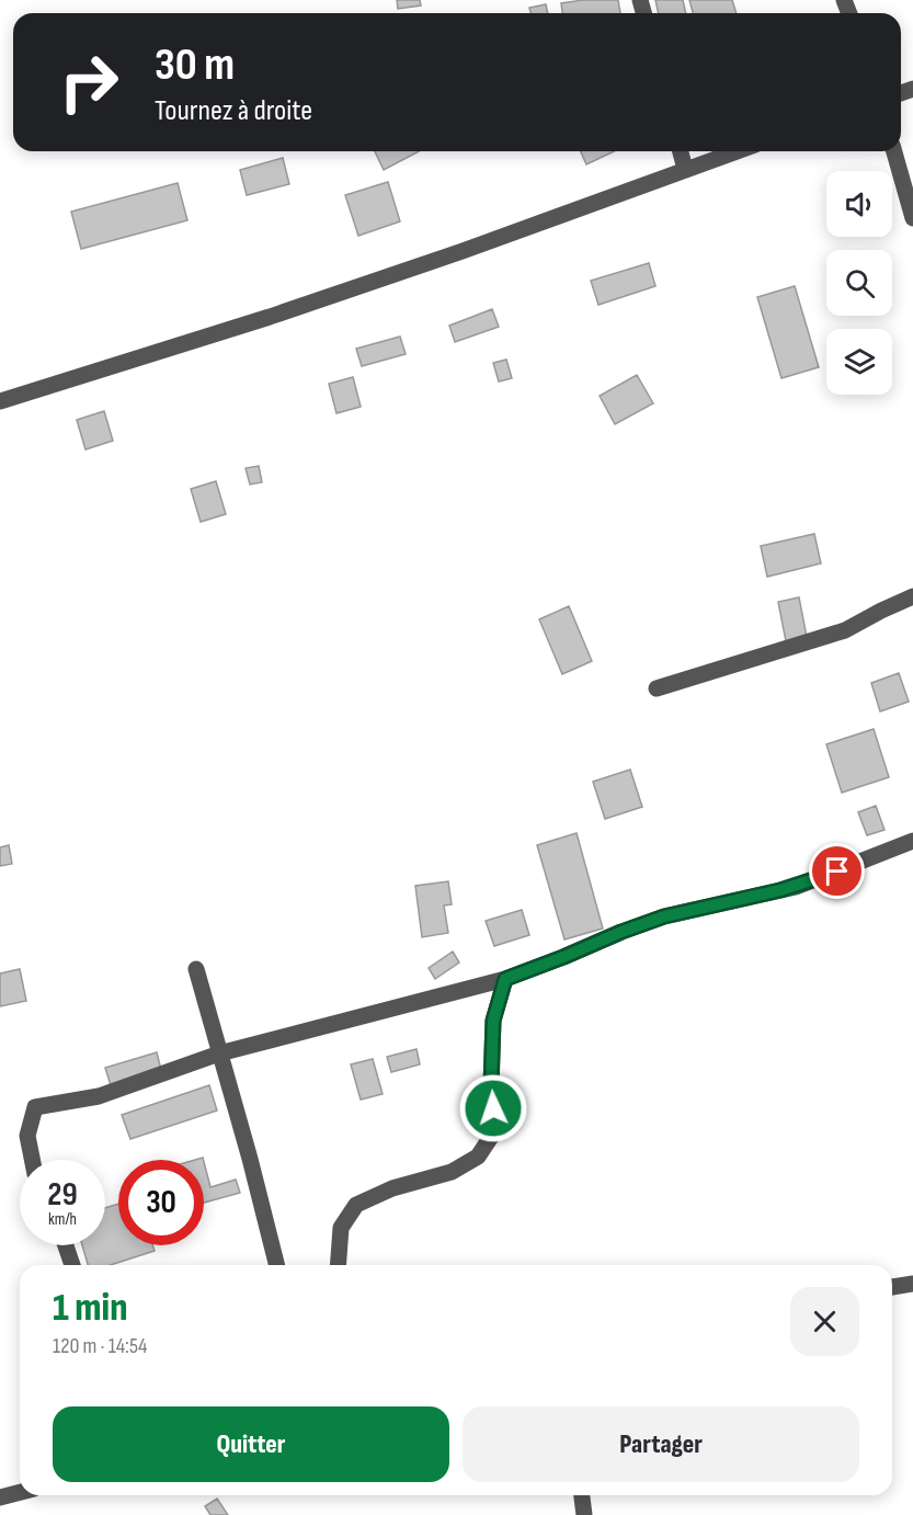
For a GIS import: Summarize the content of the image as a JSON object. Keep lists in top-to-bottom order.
{
  "page": {
    "turn": ["30 m", "Tournez à droite"],
    "speed": "29 km/h",
    "limit": "30",
    "heading": ["1 min", "120 m · 14:54"],
    "buttons": ["Quitter", "Partager"]
  }
}
